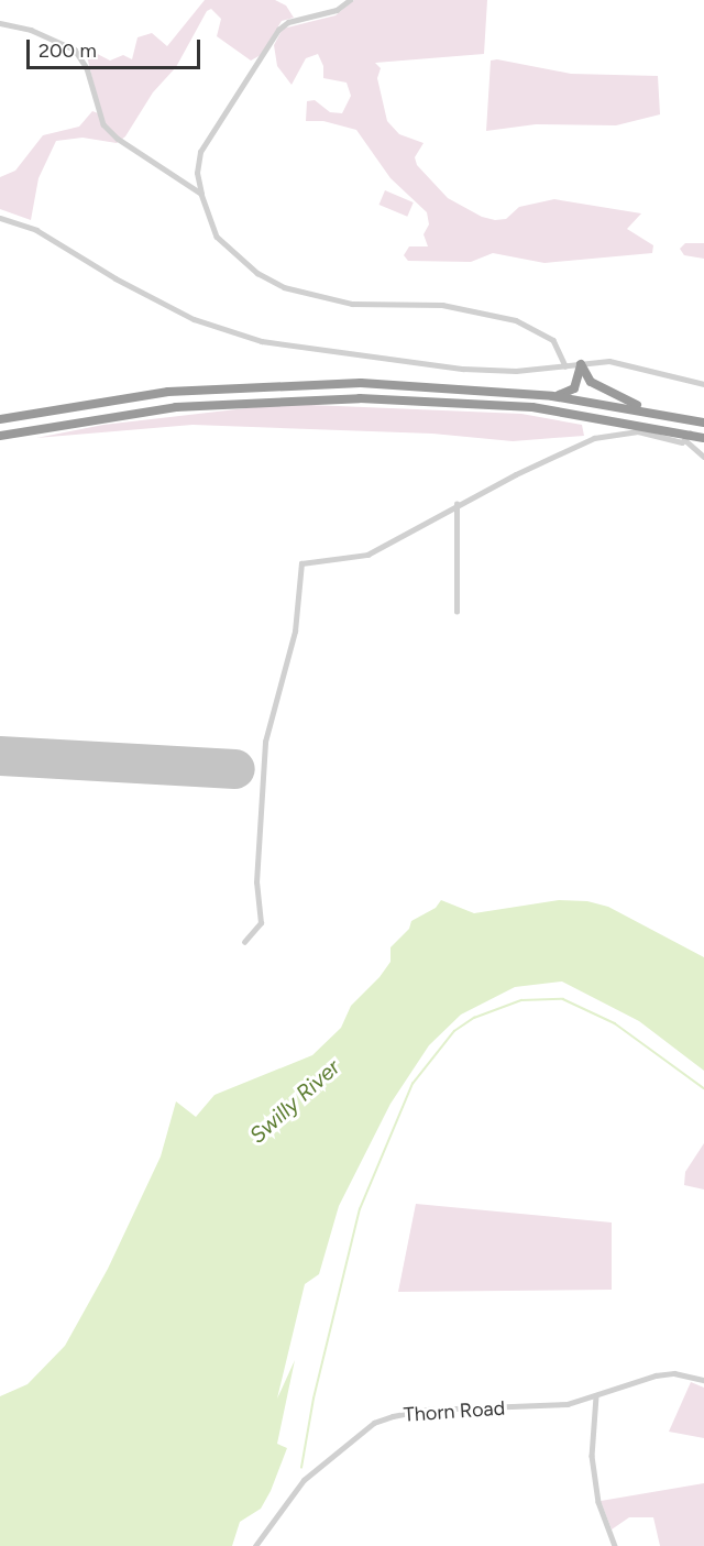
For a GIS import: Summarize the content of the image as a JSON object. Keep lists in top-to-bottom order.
{
  "streets": {
    "street": ["Thorn Road"]
  },
  "water": ["Swilly River"],
  "scale_bar": "200 m"
}
